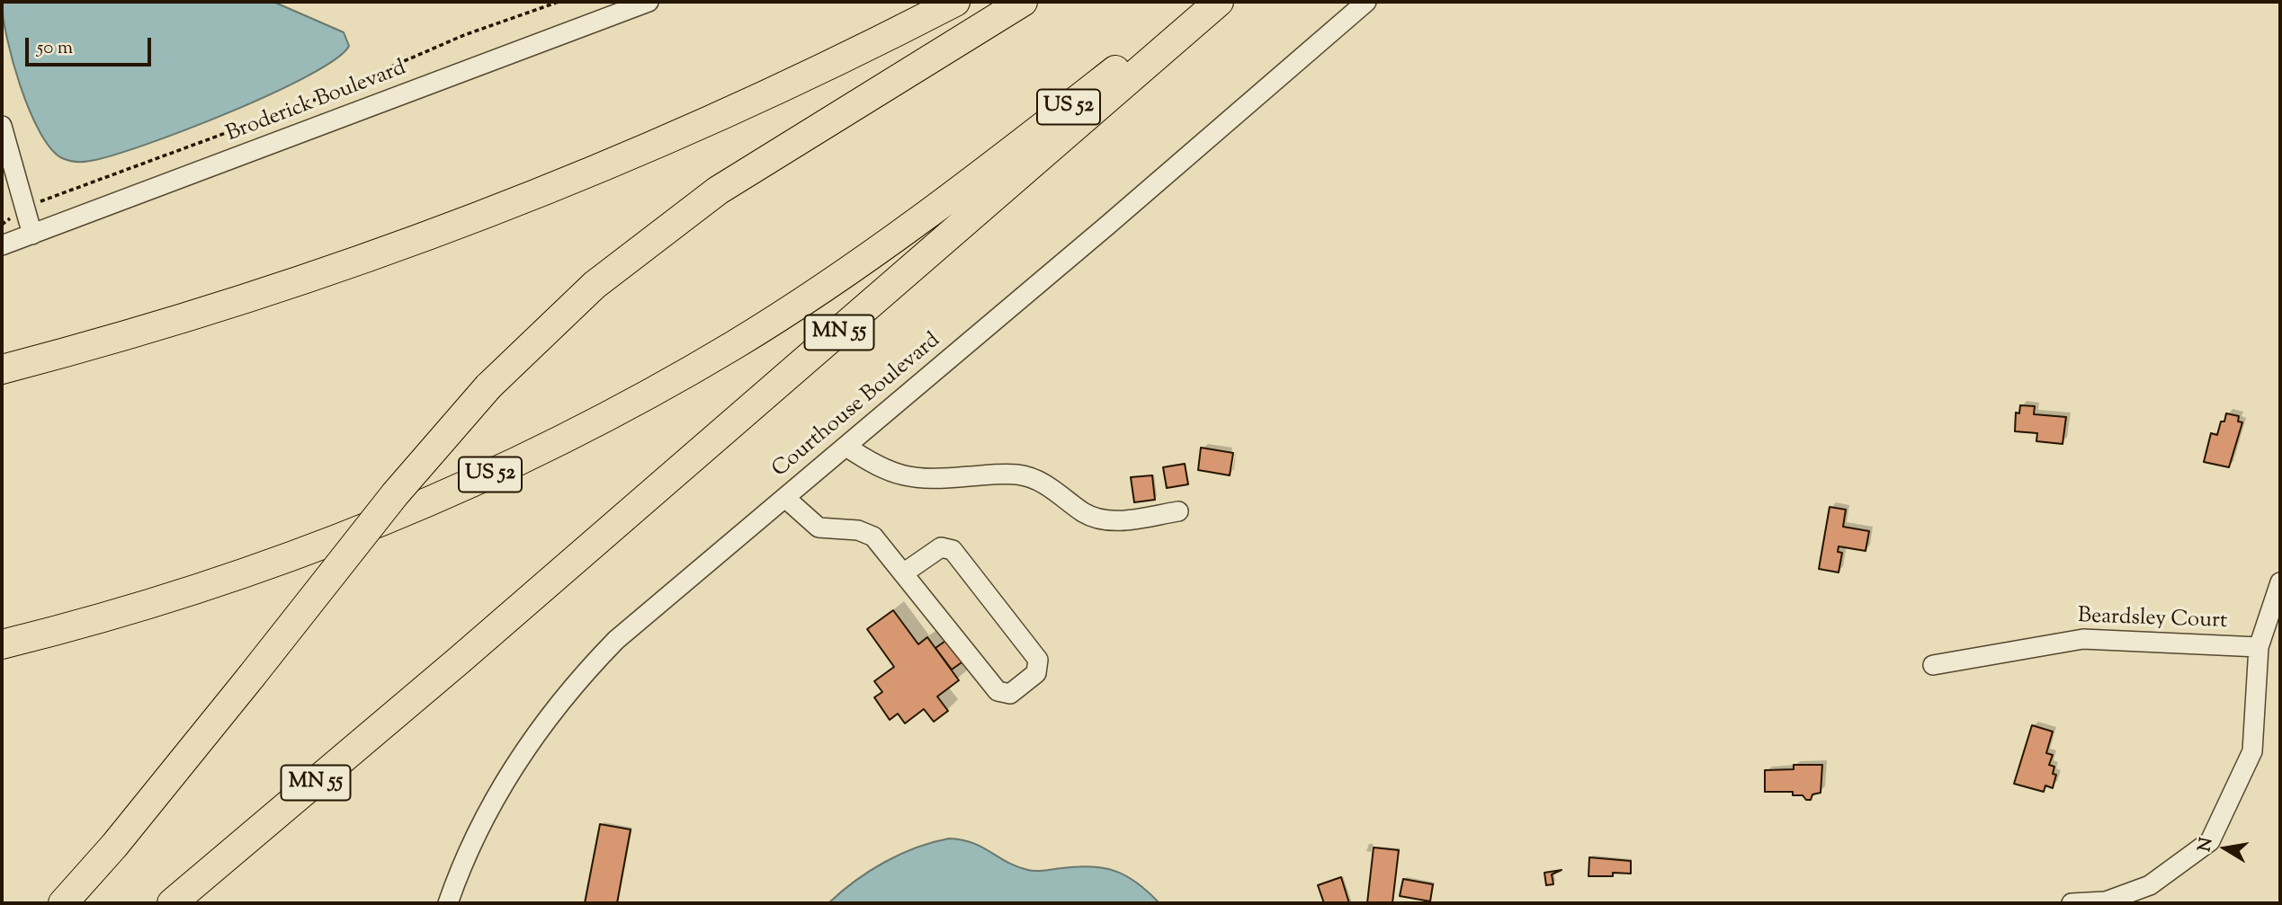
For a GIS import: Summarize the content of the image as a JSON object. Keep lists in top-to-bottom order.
{
  "streets": {
    "highway": ["US 52", "MN 55"],
    "street": ["Broderick Boulevard", "Courthouse Boulevard", "Beardsley Court"]
  },
  "scale_bar": "50 m",
  "north": "left"
}
